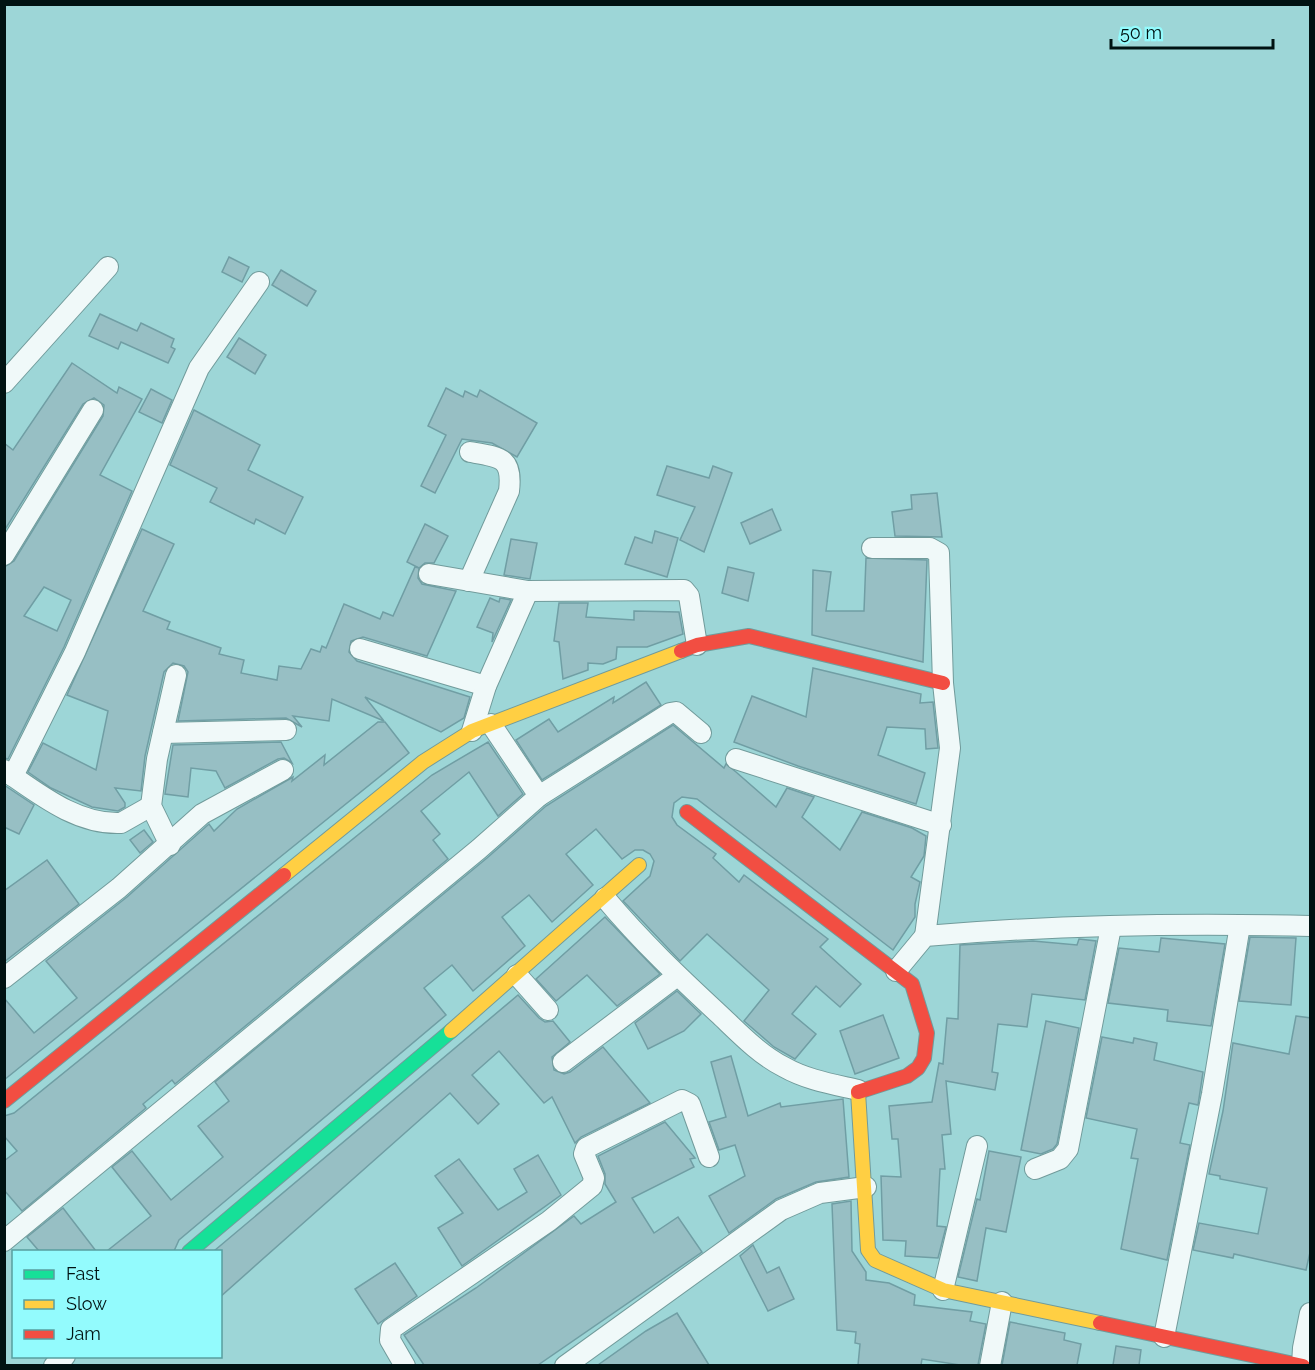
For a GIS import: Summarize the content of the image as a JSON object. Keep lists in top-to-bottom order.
{
  "legend": ["Fast", "Slow", "Jam"],
  "scale_bar": "50 m"
}
